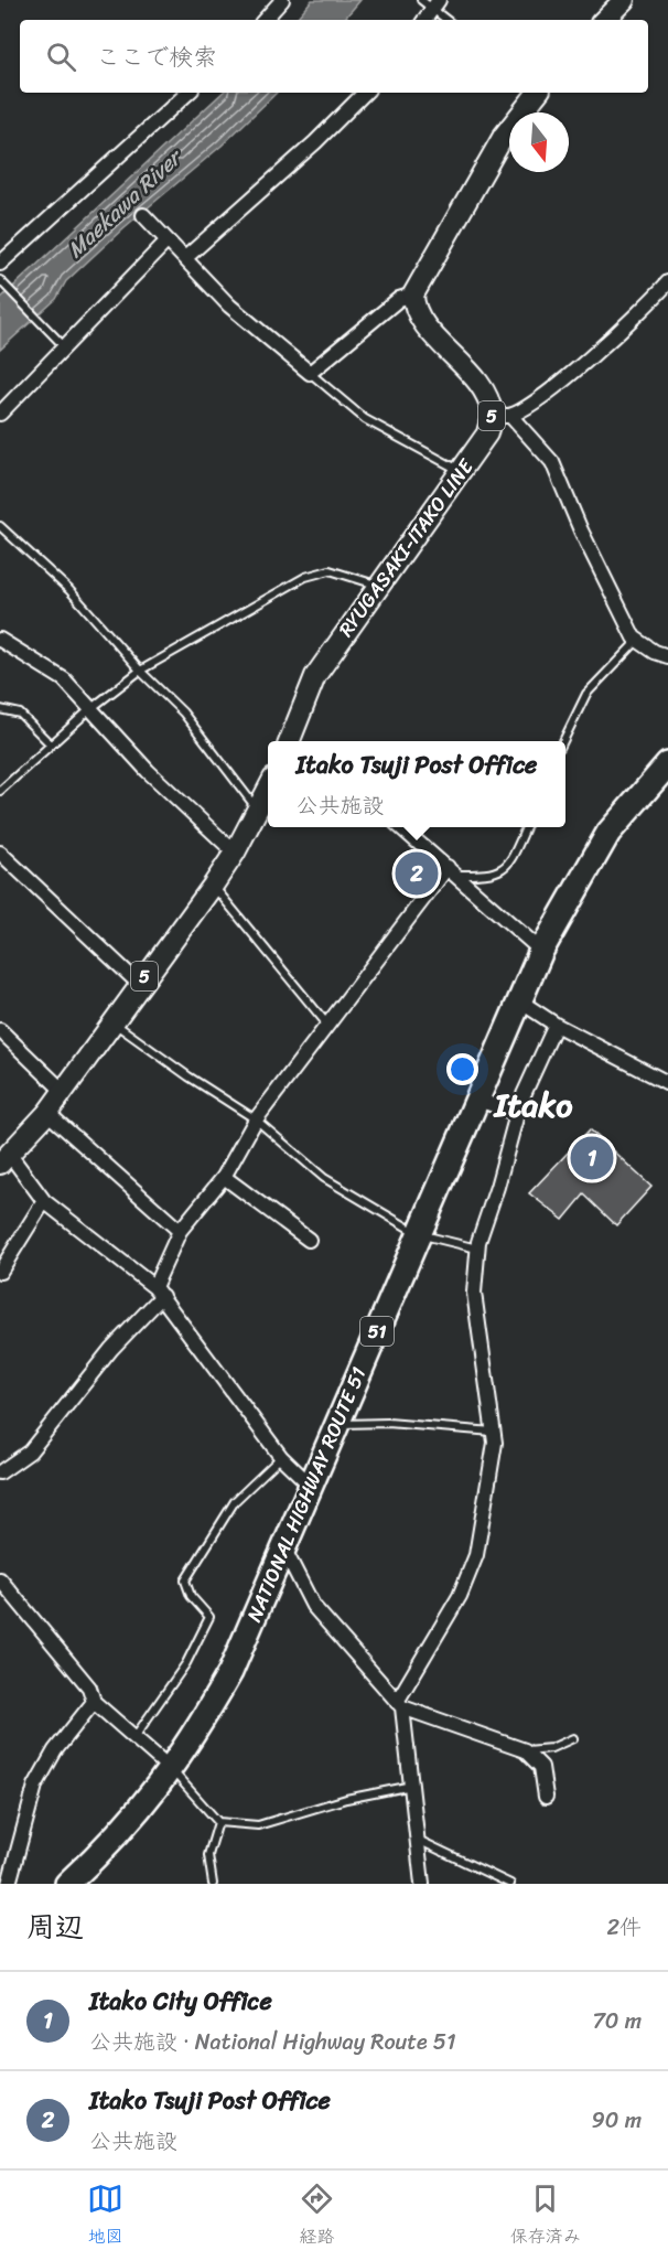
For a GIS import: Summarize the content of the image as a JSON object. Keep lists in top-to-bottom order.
{
  "streets": {
    "highway": ["51", "NATIONAL HIGHWAY ROUTE 51"],
    "main road": ["5", "RYUGASAKI-ITAKO LINE"]
  },
  "crossings": [
    ["5", "RYUGASAKI-ITAKO LINE"]
  ],
  "districts": ["Itako"],
  "water": ["Maekawa River"],
  "north": "bottom",
  "page": {
    "search": "ここで検索",
    "popup": ["Itako Tsuji Post Office", "公共施設"],
    "pins": ["2", "1"],
    "heading": ["周辺", "2件"],
    "list": [
      {
        "mark": "1",
        "name": "Itako City Office",
        "note": "公共施設 · National Highway Route 51",
        "value": "70 m"
      },
      {
        "mark": "2",
        "name": "Itako Tsuji Post Office",
        "note": "公共施設",
        "value": "90 m"
      }
    ],
    "nav": ["地図", "経路", "保存済み"]
  }
}
